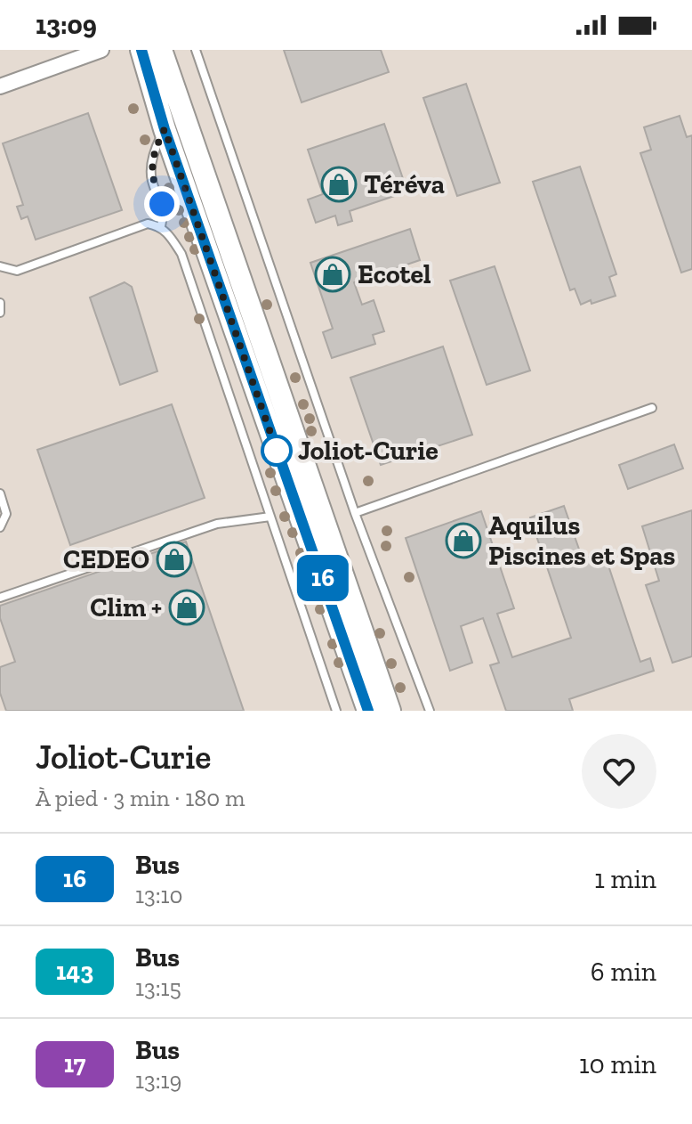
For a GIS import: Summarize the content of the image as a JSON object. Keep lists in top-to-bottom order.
{
  "places": {
    "shop": [
      "Téréva",
      "Ecotel",
      "Aquilus Piscines et Spas",
      "CEDEO",
      "Clim +"
    ],
    "other": ["Joliot-Curie"]
  },
  "lines": ["bus line 16"],
  "page": {
    "status": "13:09",
    "on_map": "16",
    "heading": ["Joliot-Curie", "À pied · 3 min · 180 m"],
    "list": [
      {
        "mark": "16",
        "name": "Bus",
        "note": "13:10",
        "value": "1 min"
      },
      {
        "mark": "143",
        "name": "Bus",
        "note": "13:15",
        "value": "6 min"
      },
      {
        "mark": "17",
        "name": "Bus",
        "note": "13:19",
        "value": "10 min"
      }
    ]
  }
}
